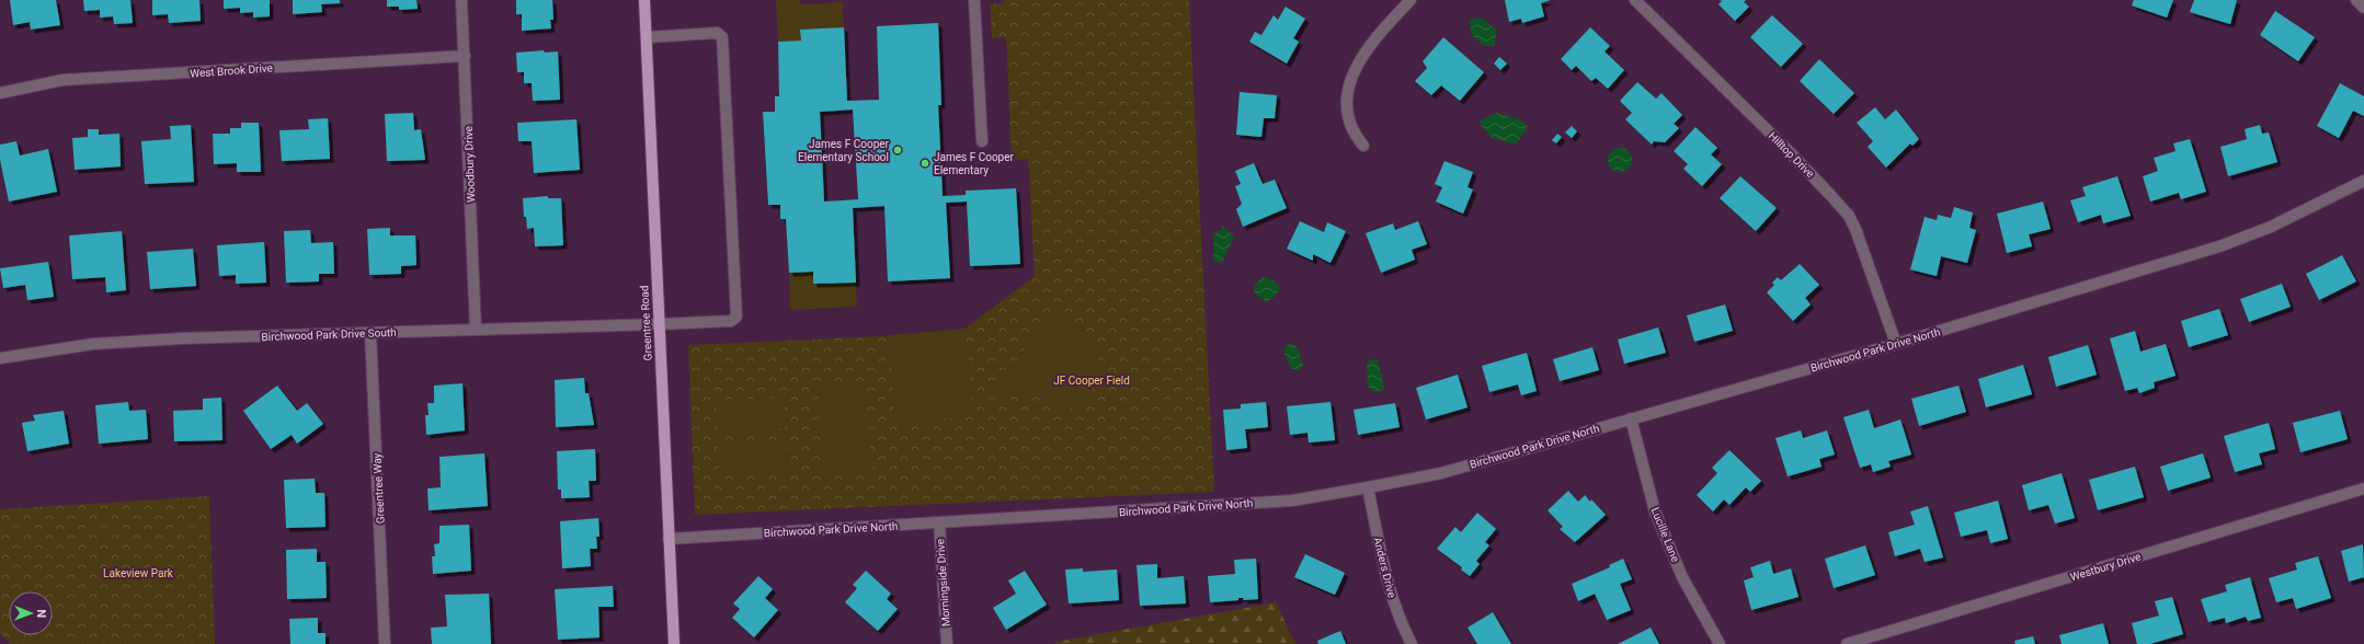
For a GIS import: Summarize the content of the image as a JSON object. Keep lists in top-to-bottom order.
{
  "streets": {
    "main road": ["Greentree Road"],
    "street": [
      "West Brook Drive",
      "Hilltop Drive",
      "Woodbury Drive",
      "Birchwood Park Drive South",
      "Birchwood Park Drive North",
      "Greentree Way",
      "Lucille Lane",
      "Westbury Drive",
      "Anders Drive",
      "Morningside Drive"
    ]
  },
  "crossings": [
    ["West Brook Drive", "Woodbury Drive"],
    ["Hilltop Drive", "Birchwood Park Drive North"],
    ["Woodbury Drive", "Birchwood Park Drive South"],
    ["Greentree Road", "Birchwood Park Drive South"],
    ["Greentree Road", "Birchwood Park Drive North"],
    ["Birchwood Park Drive South", "Greentree Way"],
    ["Birchwood Park Drive North", "Lucille Lane"],
    ["Birchwood Park Drive North", "Anders Drive"],
    ["Birchwood Park Drive North", "Morningside Drive"]
  ],
  "parks": ["JF Cooper Field", "Lakeview Park"],
  "places": ["James F Cooper Elementary School", "James F Cooper Elementary"],
  "north": "right"
}
